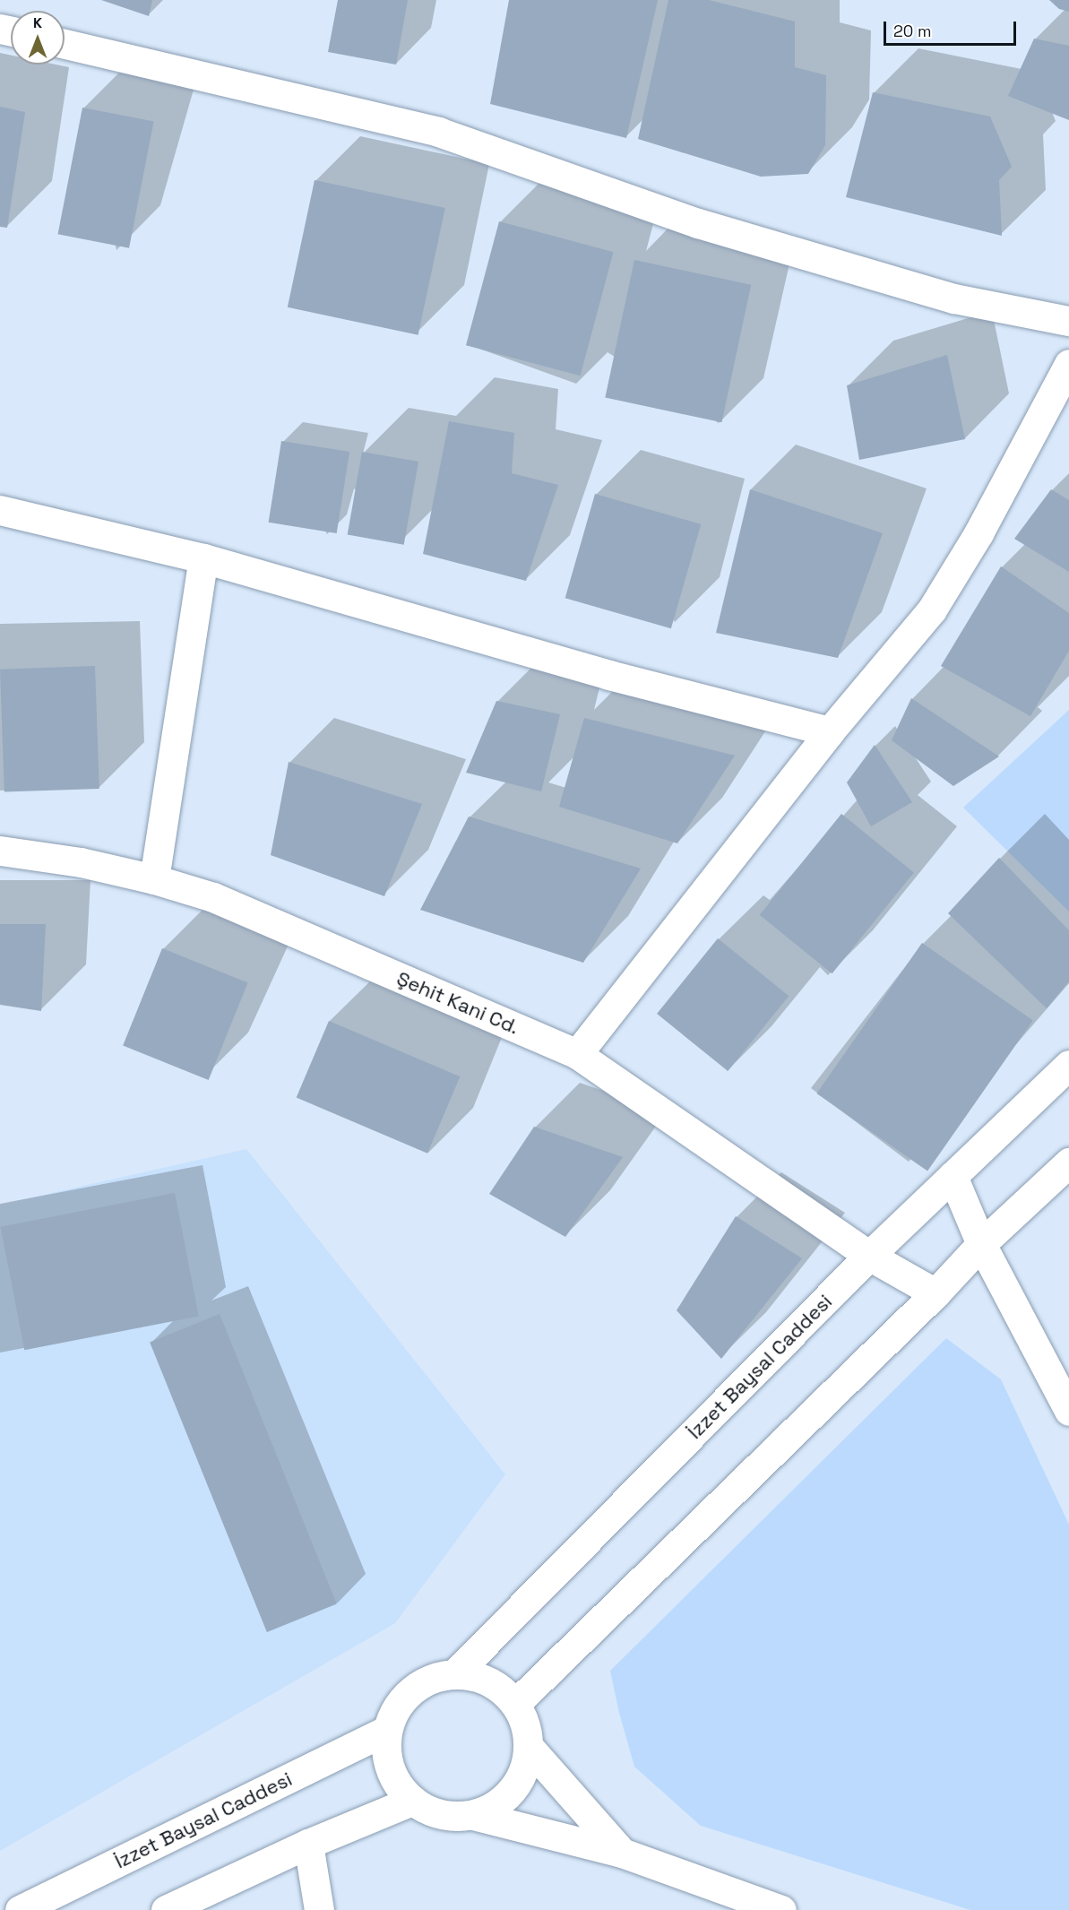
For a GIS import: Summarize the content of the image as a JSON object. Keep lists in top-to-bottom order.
{
  "streets": {
    "street": ["Şehit Kani Cd.", "İzzet Baysal Caddesi"]
  },
  "crossings": [
    ["Şehit Kani Cd.", "İzzet Baysal Caddesi"]
  ],
  "scale_bar": "20 m",
  "north": "top"
}
